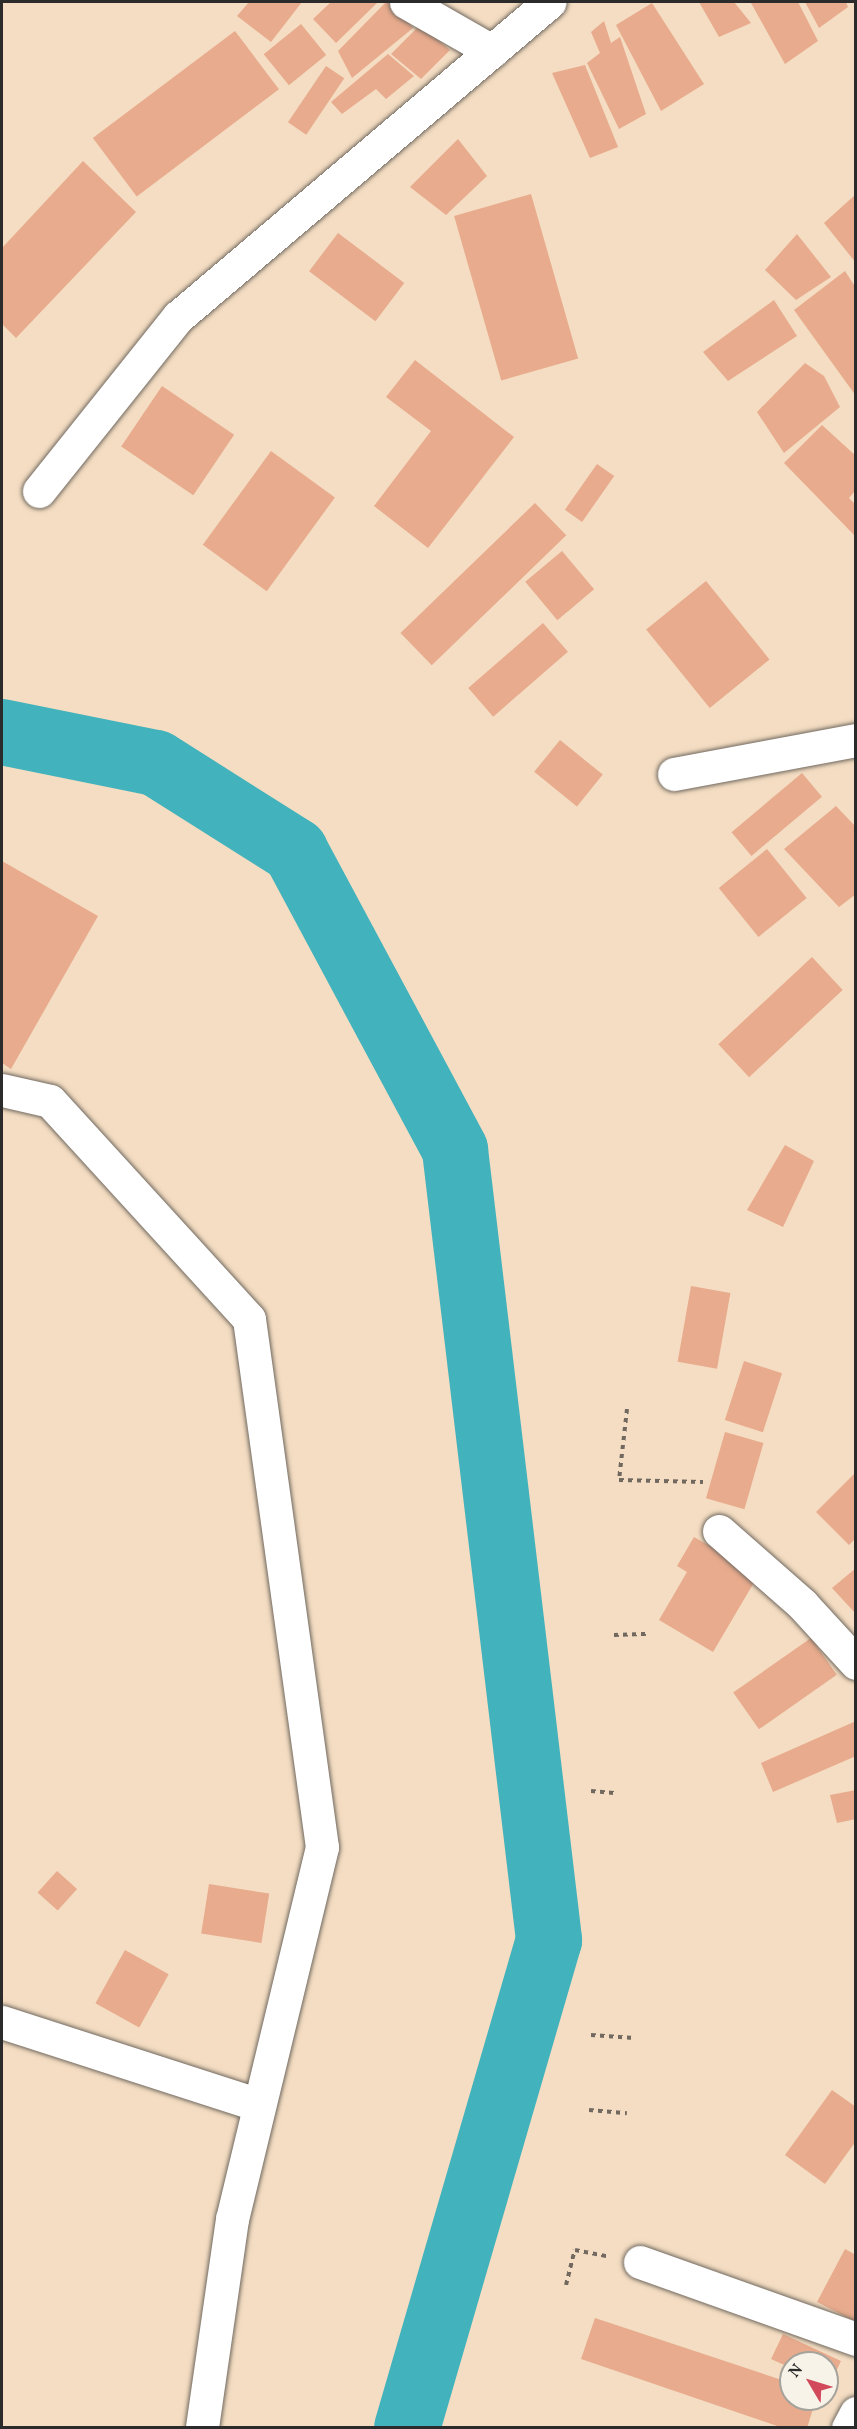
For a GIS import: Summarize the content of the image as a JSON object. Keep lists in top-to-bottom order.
{
  "north": "top left"
}
